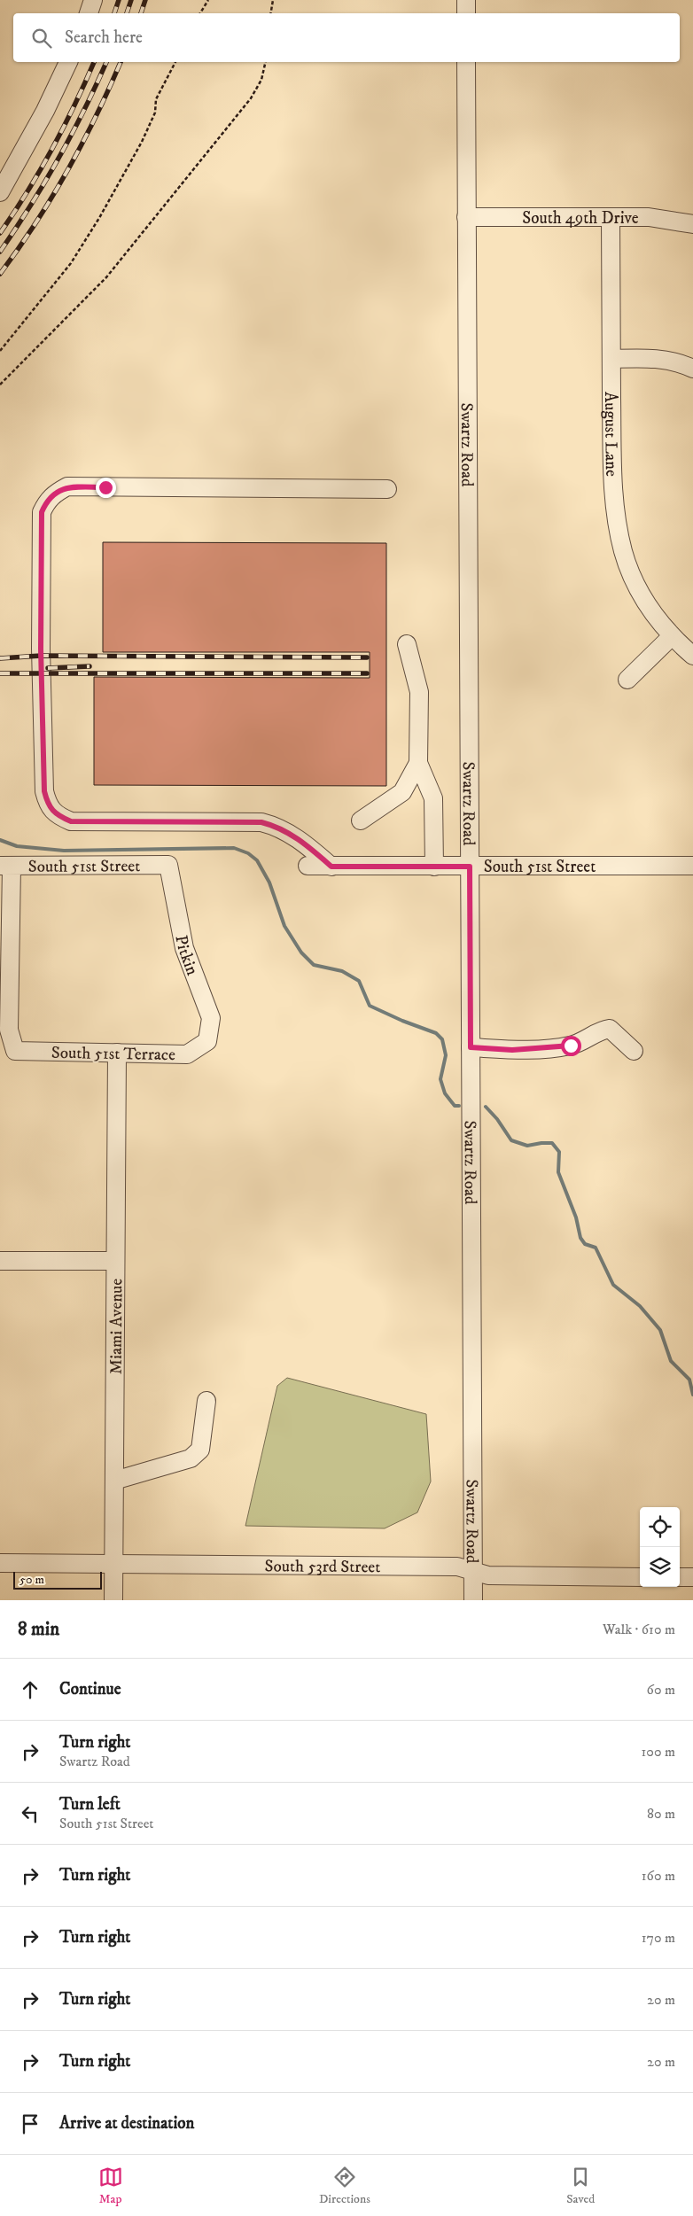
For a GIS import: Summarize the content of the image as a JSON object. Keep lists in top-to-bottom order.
{
  "streets": {
    "street": [
      "South 49th Drive",
      "August Lane",
      "Swartz Road",
      "South 51st Street",
      "Pitkin",
      "South 51st Terrace",
      "Miami Avenue",
      "South 53rd Street"
    ]
  },
  "crossings": [
    ["South 49th Drive", "August Lane"],
    ["South 49th Drive", "Swartz Road"],
    ["Swartz Road", "South 51st Street"],
    ["Swartz Road", "South 53rd Street"],
    ["South 51st Street", "Pitkin"],
    ["South 51st Street", "South 51st Terrace"],
    ["Pitkin", "South 51st Terrace"],
    ["South 51st Terrace", "Miami Avenue"],
    ["Miami Avenue", "South 53rd Street"]
  ],
  "scale_bar": "50 m",
  "page": {
    "search": "Search here",
    "scale": "50 m",
    "heading": ["8 min", "Walk · 610 m"],
    "list": [
      ["Continue", "60 m"],
      ["Turn right", "Swartz Road", "100 m"],
      ["Turn left", "South 51st Street", "80 m"],
      ["Turn right", "160 m"],
      ["Turn right", "170 m"],
      ["Turn right", "20 m"],
      ["Turn right", "20 m"],
      "Arrive at destination"
    ],
    "nav": ["Map", "Directions", "Saved"]
  }
}
